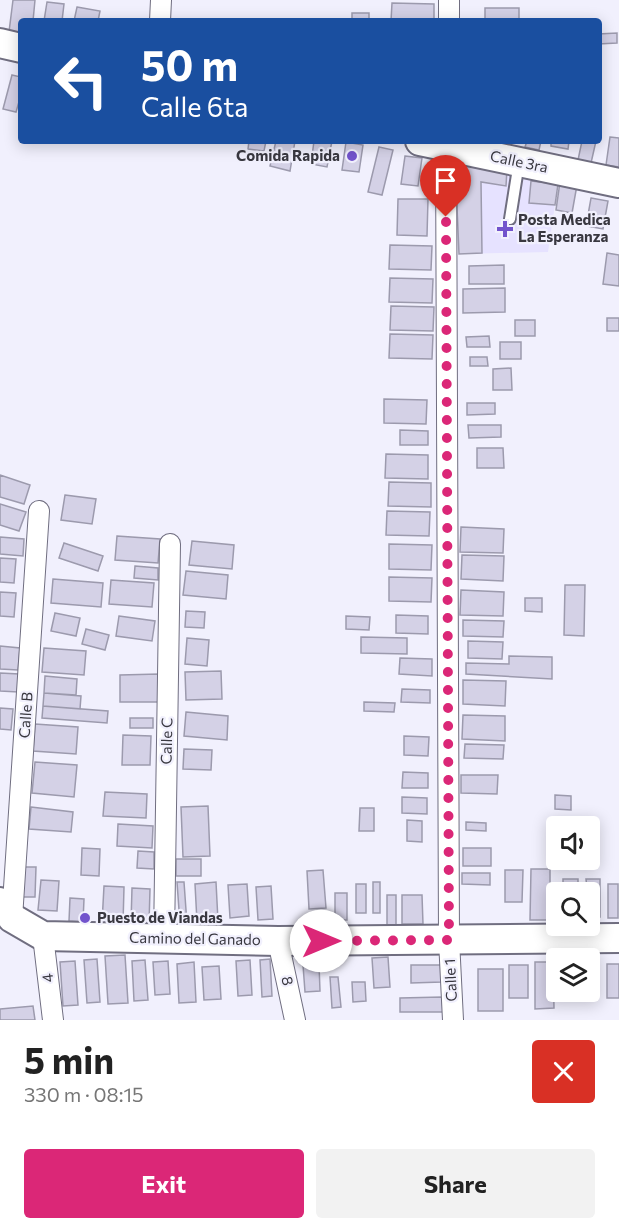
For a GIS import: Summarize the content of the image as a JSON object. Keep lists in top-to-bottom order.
{
  "streets": {
    "street": [
      "Calle 3ra",
      "Calle B",
      "Calle C",
      "Camino del Ganado",
      "4",
      "Calle 1",
      "8"
    ]
  },
  "crossings": [
    ["Calle B", "Camino del Ganado"],
    ["Calle C", "Camino del Ganado"],
    ["Camino del Ganado", "4"],
    ["Camino del Ganado", "Calle 1"],
    ["Camino del Ganado", "8"]
  ],
  "places": {
    "other": ["Comida Rapida", "Puesto de Viandas"],
    "health": ["Posta Medica La Esperanza"]
  },
  "page": {
    "turn": ["50 m", "Calle 6ta"],
    "heading": ["5 min", "330 m · 08:15"],
    "buttons": ["Exit", "Share"]
  }
}
